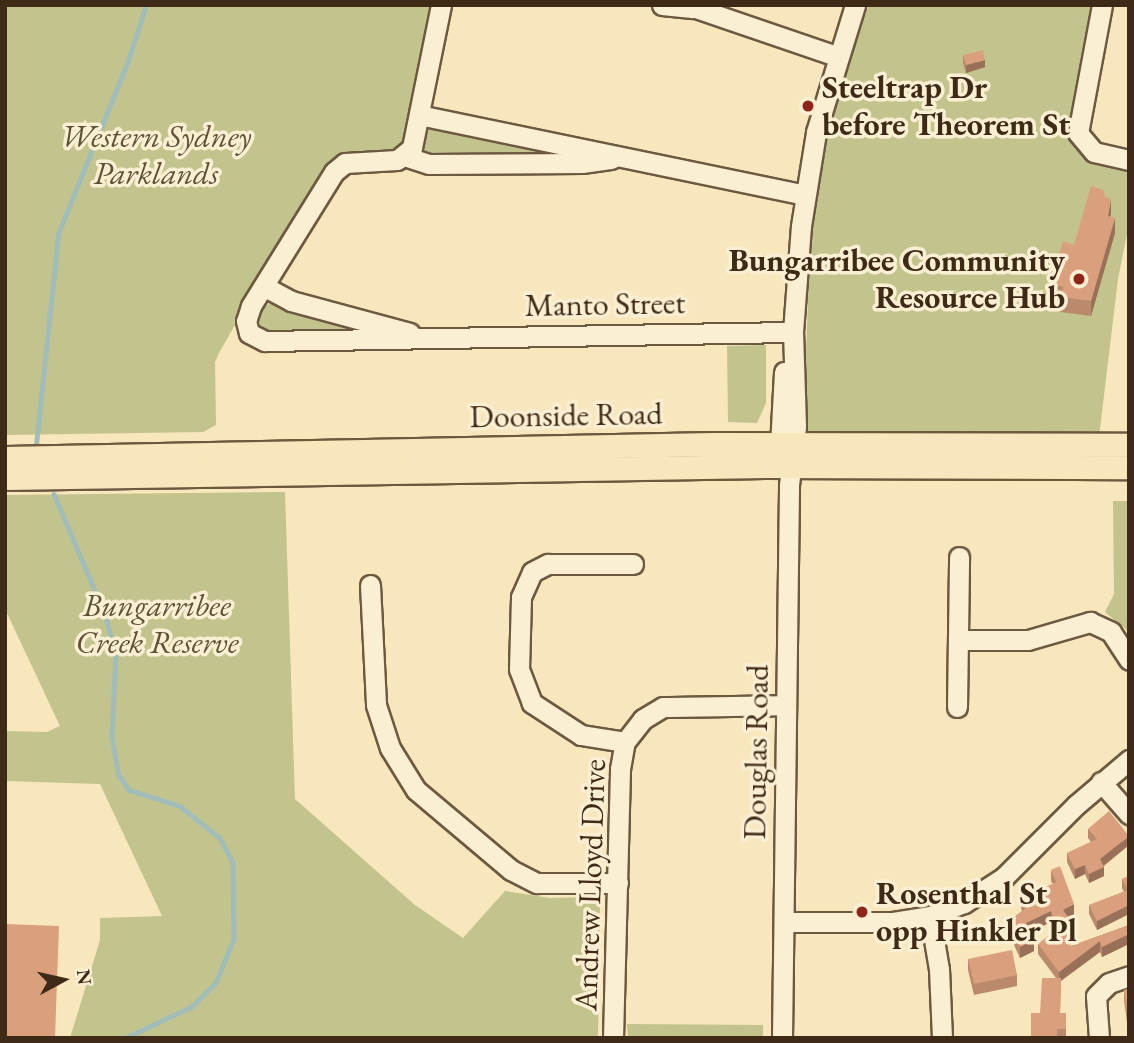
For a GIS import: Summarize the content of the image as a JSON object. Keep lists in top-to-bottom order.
{
  "streets": {
    "main road": ["Doonside Road"],
    "street": ["Manto Street", "Douglas Road", "Andrew Lloyd Drive"]
  },
  "crossings": [
    ["Manto Street", "Douglas Road"],
    ["Doonside Road", "Douglas Road"],
    ["Douglas Road", "Andrew Lloyd Drive"]
  ],
  "parks": ["Western Sydney Parklands", "Bungarribee Creek Reserve"],
  "places": ["Steeltrap Dr before Theorem St", "Bungarribee Community Resource Hub", "Rosenthal St opp Hinkler Pl"],
  "north": "right"
}
